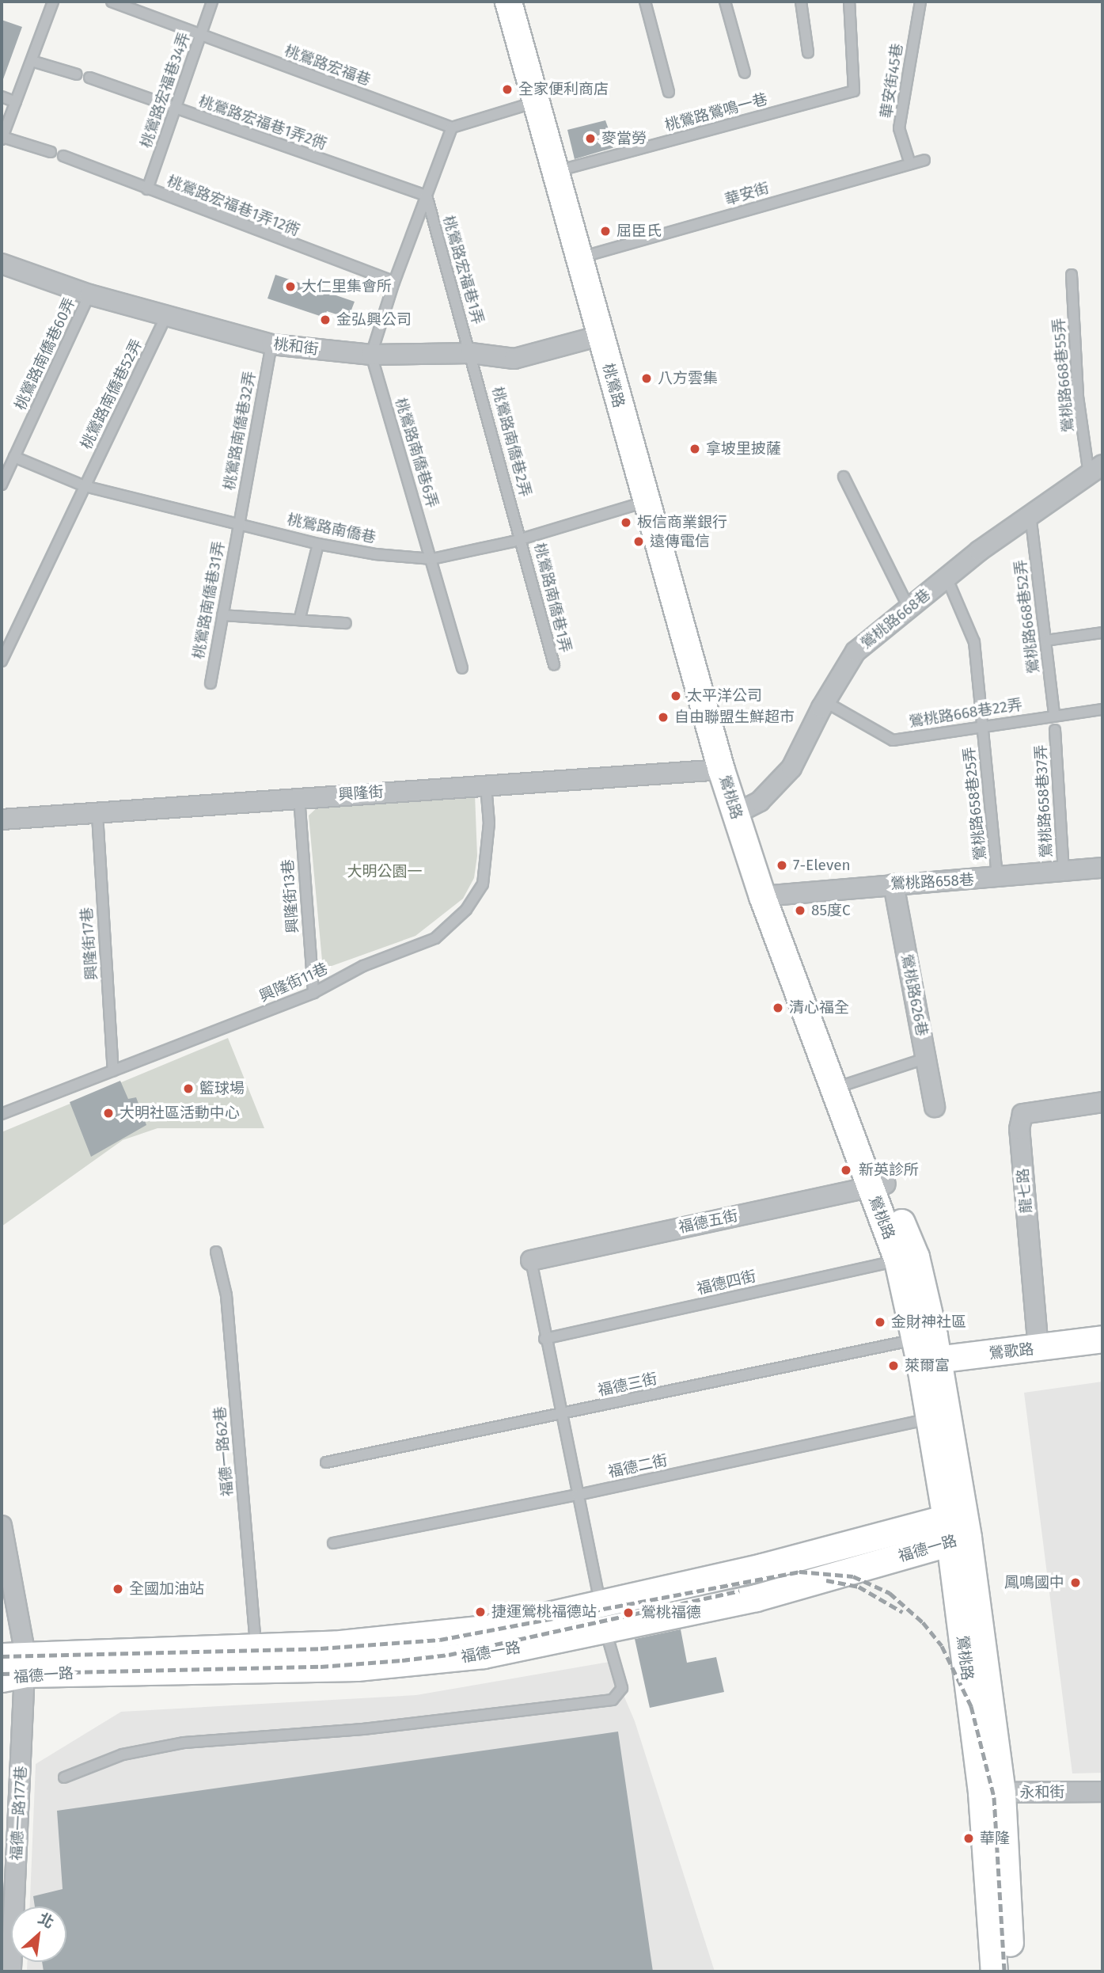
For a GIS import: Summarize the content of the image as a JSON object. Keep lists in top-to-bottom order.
{
  "streets": {
    "main road": [
      "桃鶯路",
      "鶯桃路",
      "鶯歌路",
      "福德一路"
    ],
    "street": [
      "桃和街",
      "鶯桃路668巷",
      "興隆街",
      "鶯桃路658巷",
      "鶯桃路626巷",
      "龍七路",
      "福德五街",
      "永和街",
      "福德一路177巷"
    ],
    "lane": [
      "桃鶯路宏福巷",
      "華安街45巷",
      "桃鶯路宏福巷34弄",
      "桃鶯路鶯鳴一巷",
      "桃鶯路宏福巷1弄2衖",
      "華安街",
      "桃鶯路宏福巷1弄12衖",
      "桃鶯路宏福巷1弄",
      "桃鶯路南僑巷60弄",
      "鶯桃路668巷55弄",
      "桃鶯路南僑巷52弄",
      "桃鶯路南僑巷32弄",
      "桃鶯路南僑巷2弄",
      "桃鶯路南僑巷6弄",
      "桃鶯路南僑巷",
      "桃鶯路南僑巷1弄",
      "桃鶯路南僑巷31弄",
      "鶯桃路668巷52弄",
      "鶯桃路668巷22弄",
      "鶯桃路658巷37弄",
      "鶯桃路658巷25弄",
      "興隆街13巷",
      "興隆街17巷",
      "興隆街11巷",
      "福德四街",
      "福德三街",
      "福德一路62巷",
      "福德二街"
    ]
  },
  "crossings": [
    ["桃鶯路宏福巷", "桃鶯路宏福巷34弄"],
    ["桃鶯路宏福巷", "桃鶯路宏福巷1弄"],
    ["華安街45巷", "華安街"],
    ["桃鶯路宏福巷34弄", "桃鶯路宏福巷1弄2衖"],
    ["桃鶯路宏福巷34弄", "桃鶯路宏福巷1弄12衖"],
    ["桃鶯路鶯鳴一巷", "桃鶯路"],
    ["桃鶯路宏福巷1弄2衖", "桃鶯路宏福巷1弄"],
    ["華安街", "桃鶯路"],
    ["桃鶯路宏福巷1弄12衖", "桃鶯路宏福巷1弄"],
    ["桃鶯路宏福巷1弄", "桃和街"],
    ["桃鶯路宏福巷1弄", "桃鶯路南僑巷2弄"],
    ["桃鶯路宏福巷1弄", "桃鶯路南僑巷6弄"],
    ["桃和街", "桃鶯路南僑巷60弄"],
    ["桃和街", "桃鶯路"],
    ["桃和街", "桃鶯路南僑巷52弄"],
    ["桃和街", "桃鶯路南僑巷32弄"],
    ["桃和街", "桃鶯路南僑巷2弄"],
    ["桃和街", "桃鶯路南僑巷6弄"],
    ["桃鶯路南僑巷60弄", "桃鶯路南僑巷"],
    ["鶯桃路668巷55弄", "鶯桃路668巷"],
    ["桃鶯路", "桃鶯路南僑巷"],
    ["桃鶯路", "興隆街"],
    ["桃鶯路", "鶯桃路"],
    ["桃鶯路南僑巷52弄", "桃鶯路南僑巷"],
    ["桃鶯路南僑巷32弄", "桃鶯路南僑巷"],
    ["桃鶯路南僑巷32弄", "桃鶯路南僑巷31弄"],
    ["桃鶯路南僑巷2弄", "桃鶯路南僑巷"],
    ["桃鶯路南僑巷2弄", "桃鶯路南僑巷1弄"],
    ["桃鶯路南僑巷6弄", "桃鶯路南僑巷"],
    ["桃鶯路南僑巷", "桃鶯路南僑巷1弄"],
    ["桃鶯路南僑巷", "桃鶯路南僑巷31弄"],
    ["鶯桃路668巷52弄", "鶯桃路668巷"],
    ["鶯桃路668巷52弄", "鶯桃路668巷22弄"],
    ["鶯桃路668巷", "鶯桃路668巷22弄"],
    ["鶯桃路668巷", "鶯桃路"],
    ["鶯桃路668巷", "鶯桃路658巷25弄"],
    ["鶯桃路668巷22弄", "鶯桃路658巷25弄"],
    ["興隆街", "鶯桃路"],
    ["興隆街", "興隆街13巷"],
    ["興隆街", "興隆街17巷"],
    ["興隆街", "興隆街11巷"],
    ["鶯桃路", "鶯桃路658巷"],
    ["鶯桃路", "福德五街"],
    ["鶯桃路", "福德四街"],
    ["鶯桃路", "鶯歌路"],
    ["鶯桃路", "福德三街"],
    ["鶯桃路", "福德二街"],
    ["鶯桃路", "福德一路"],
    ["鶯桃路", "永和街"],
    ["鶯桃路658巷37弄", "鶯桃路658巷"],
    ["鶯桃路658巷25弄", "鶯桃路658巷"],
    ["鶯桃路658巷", "鶯桃路626巷"],
    ["興隆街13巷", "興隆街11巷"],
    ["興隆街17巷", "興隆街11巷"],
    ["龍七路", "鶯歌路"],
    ["鶯歌路", "福德三街"],
    ["福德一路62巷", "福德一路"],
    ["福德一路", "福德一路177巷"]
  ],
  "parks": ["大明公園一"],
  "places": [
    "全家便利商店",
    "麥當勞",
    "屈臣氏",
    "大仁里集會所",
    "金弘興公司",
    "八方雲集",
    "拿坡里披薩",
    "板信商業銀行",
    "遠傳電信",
    "太平洋公司",
    "自由聯盟生鮮超市",
    "7-Eleven",
    "85度C",
    "清心福全",
    "籃球場",
    "大明社區活動中心",
    "新英診所",
    "金財神社區",
    "萊爾富",
    "鳳鳴國中",
    "全國加油站",
    "捷運鶯桃福德站",
    "鶯桃福德",
    "華隆"
  ],
  "north": "top right"
}
